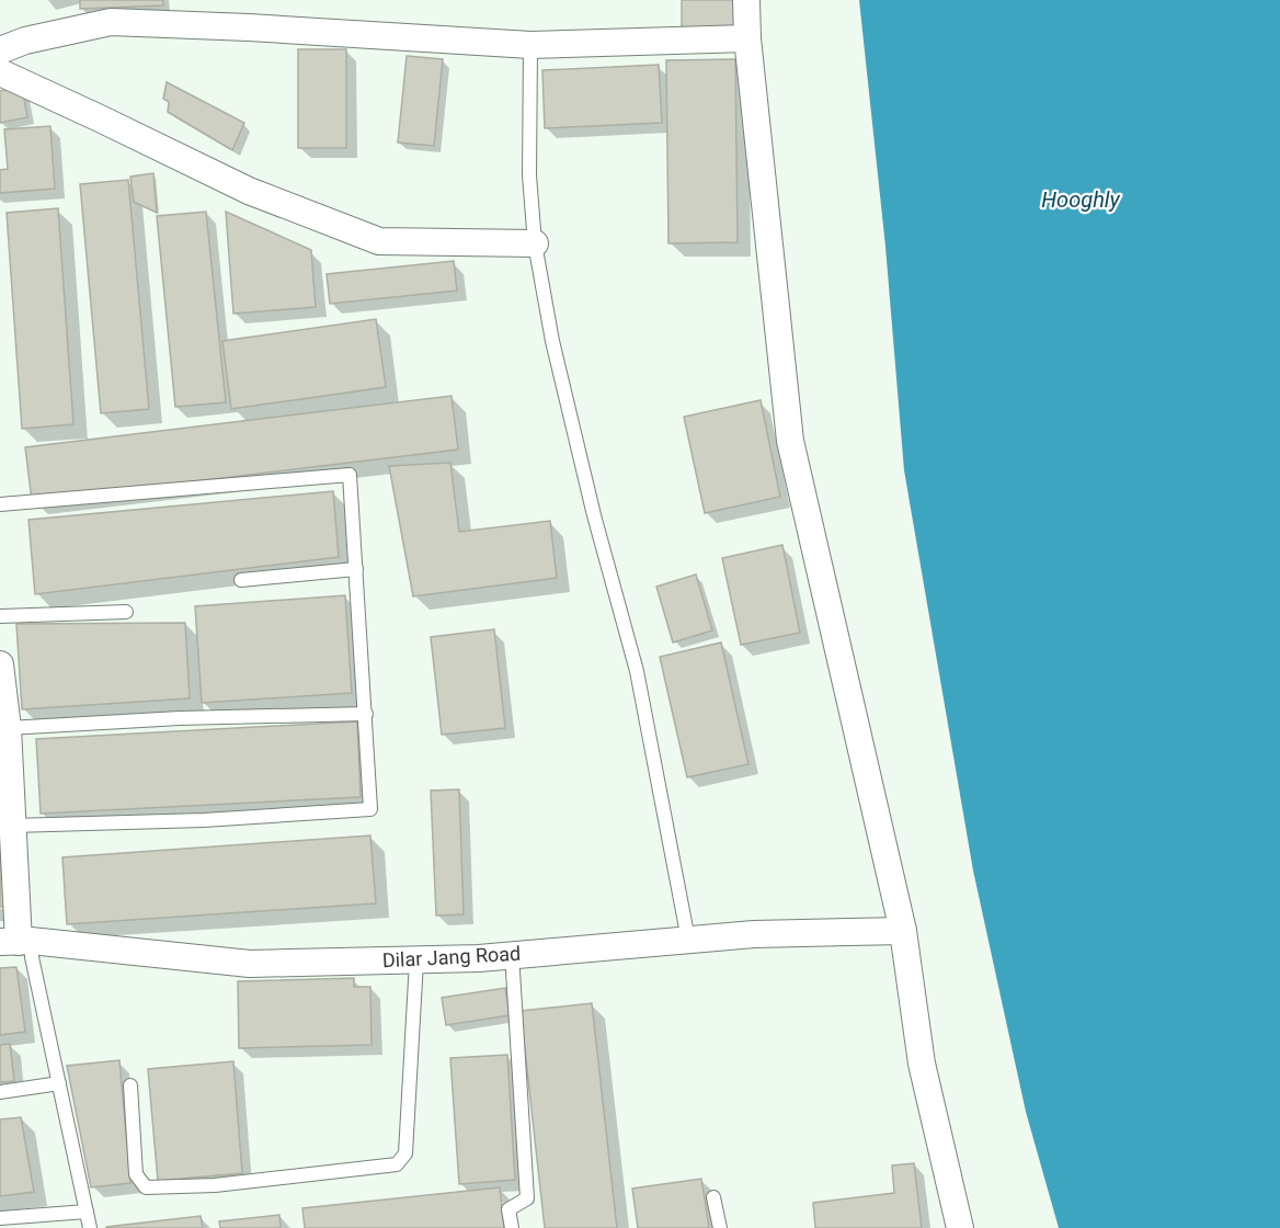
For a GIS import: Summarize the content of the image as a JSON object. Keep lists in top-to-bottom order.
{
  "streets": {
    "street": ["Dilar Jang Road"]
  },
  "water": ["Hooghly"]
}
